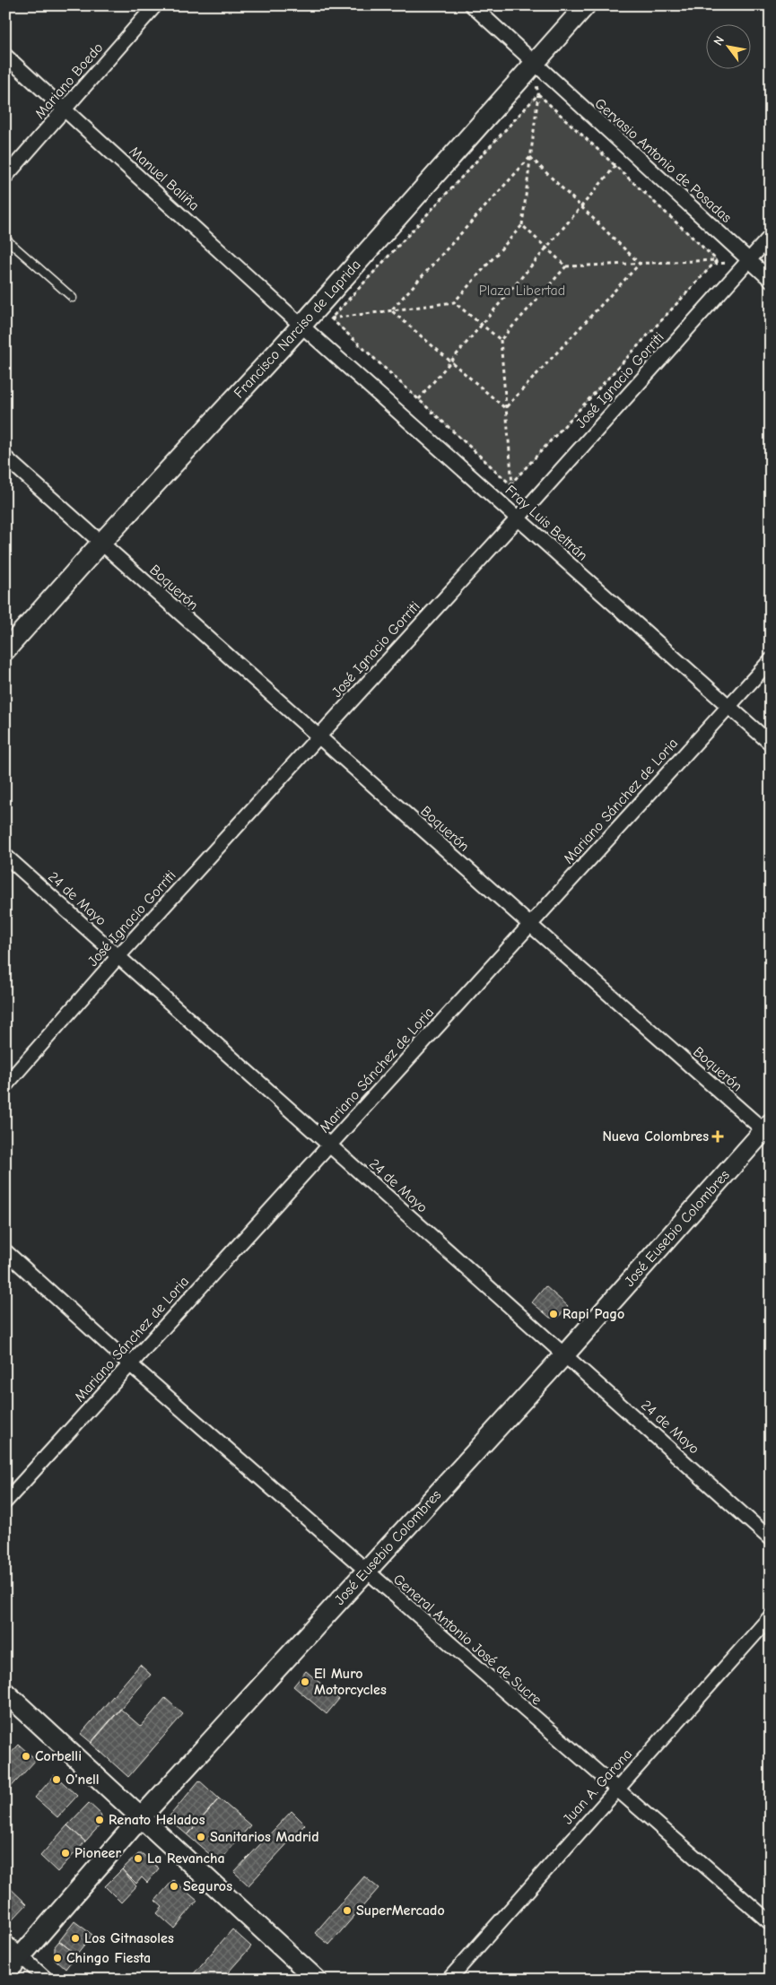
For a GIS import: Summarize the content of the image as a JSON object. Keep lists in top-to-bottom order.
{
  "streets": {
    "street": [
      "Mariano Boedo",
      "Gervasio Antonio de Posadas",
      "Manuel Baliña",
      "Francisco Narciso de Laprida",
      "José Ignacio Gorriti",
      "Fray Luis Beltrán",
      "Boquerón",
      "Mariano Sánchez de Loria",
      "24 de Mayo",
      "José Eusebio Colombres",
      "General Antonio José de Sucre",
      "Juan A. Garona"
    ]
  },
  "crossings": [
    ["Mariano Boedo", "Manuel Baliña"],
    ["Gervasio Antonio de Posadas", "Francisco Narciso de Laprida"],
    ["Gervasio Antonio de Posadas", "José Ignacio Gorriti"],
    ["Manuel Baliña", "Francisco Narciso de Laprida"],
    ["Manuel Baliña", "Fray Luis Beltrán"],
    ["Francisco Narciso de Laprida", "Fray Luis Beltrán"],
    ["Francisco Narciso de Laprida", "Boquerón"],
    ["José Ignacio Gorriti", "Fray Luis Beltrán"],
    ["José Ignacio Gorriti", "Boquerón"],
    ["José Ignacio Gorriti", "24 de Mayo"],
    ["Fray Luis Beltrán", "Mariano Sánchez de Loria"],
    ["Boquerón", "Mariano Sánchez de Loria"],
    ["Boquerón", "José Eusebio Colombres"],
    ["Mariano Sánchez de Loria", "24 de Mayo"],
    ["Mariano Sánchez de Loria", "General Antonio José de Sucre"],
    ["24 de Mayo", "José Eusebio Colombres"],
    ["José Eusebio Colombres", "General Antonio José de Sucre"],
    ["General Antonio José de Sucre", "Juan A. Garona"]
  ],
  "parks": ["Plaza Libertad"],
  "places": {
    "health": ["Nueva Colombres"],
    "other": [
      "Rapi Pago",
      "El Muro Motorcycles",
      "Corbelli",
      "O'nell",
      "Renato Helados",
      "Sanitarios Madrid",
      "Pioneer",
      "La Revancha",
      "Seguros",
      "SuperMercado",
      "Los Gitnasoles",
      "Chingo Fiesta"
    ]
  },
  "north": "top left"
}
